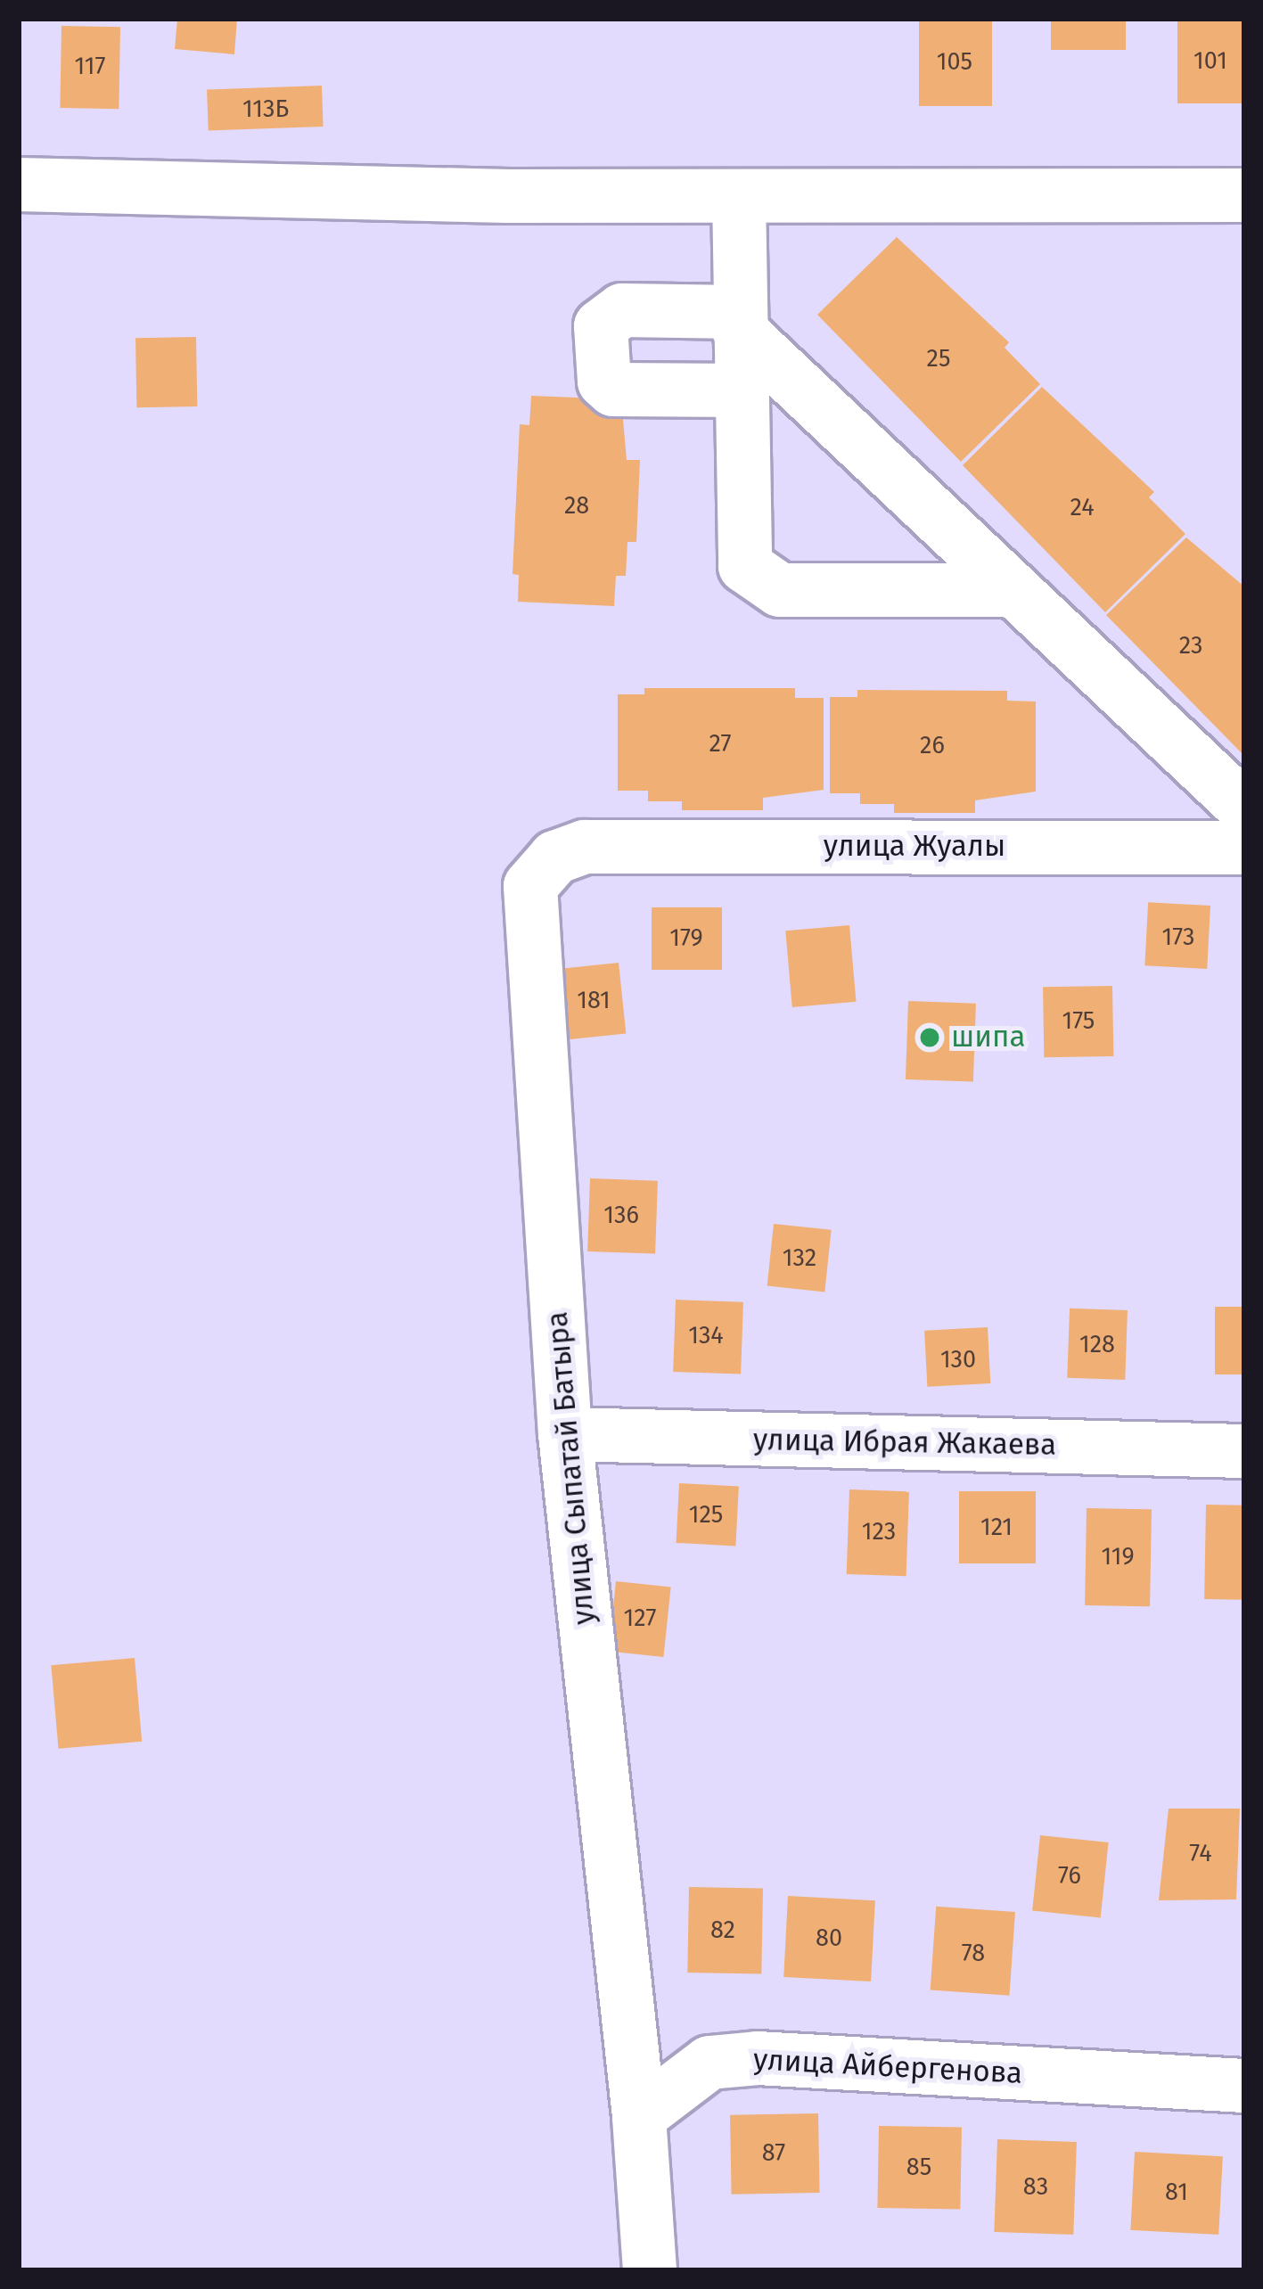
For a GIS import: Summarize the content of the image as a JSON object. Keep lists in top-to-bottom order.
{
  "streets": {
    "street": [
      "улица Жуалы",
      "улица Ибрая Жакаева",
      "улица Сыпатай Батыра",
      "улица Айбергенова"
    ]
  },
  "crossings": [
    ["улица Жуалы", "улица Сыпатай Батыра"],
    ["улица Ибрая Жакаева", "улица Сыпатай Батыра"],
    ["улица Сыпатай Батыра", "улица Айбергенова"]
  ],
  "places": ["шипа"],
  "house_numbers": [
    "101",
    "105",
    "117",
    "113Б",
    "25",
    "28",
    "24",
    "23",
    "27",
    "26",
    "173",
    "179",
    "181",
    "175",
    "136",
    "132",
    "134",
    "128",
    "130",
    "125",
    "121",
    "123",
    "119",
    "127",
    "74",
    "76",
    "82",
    "80",
    "78",
    "87",
    "85",
    "83",
    "81"
  ]
}
